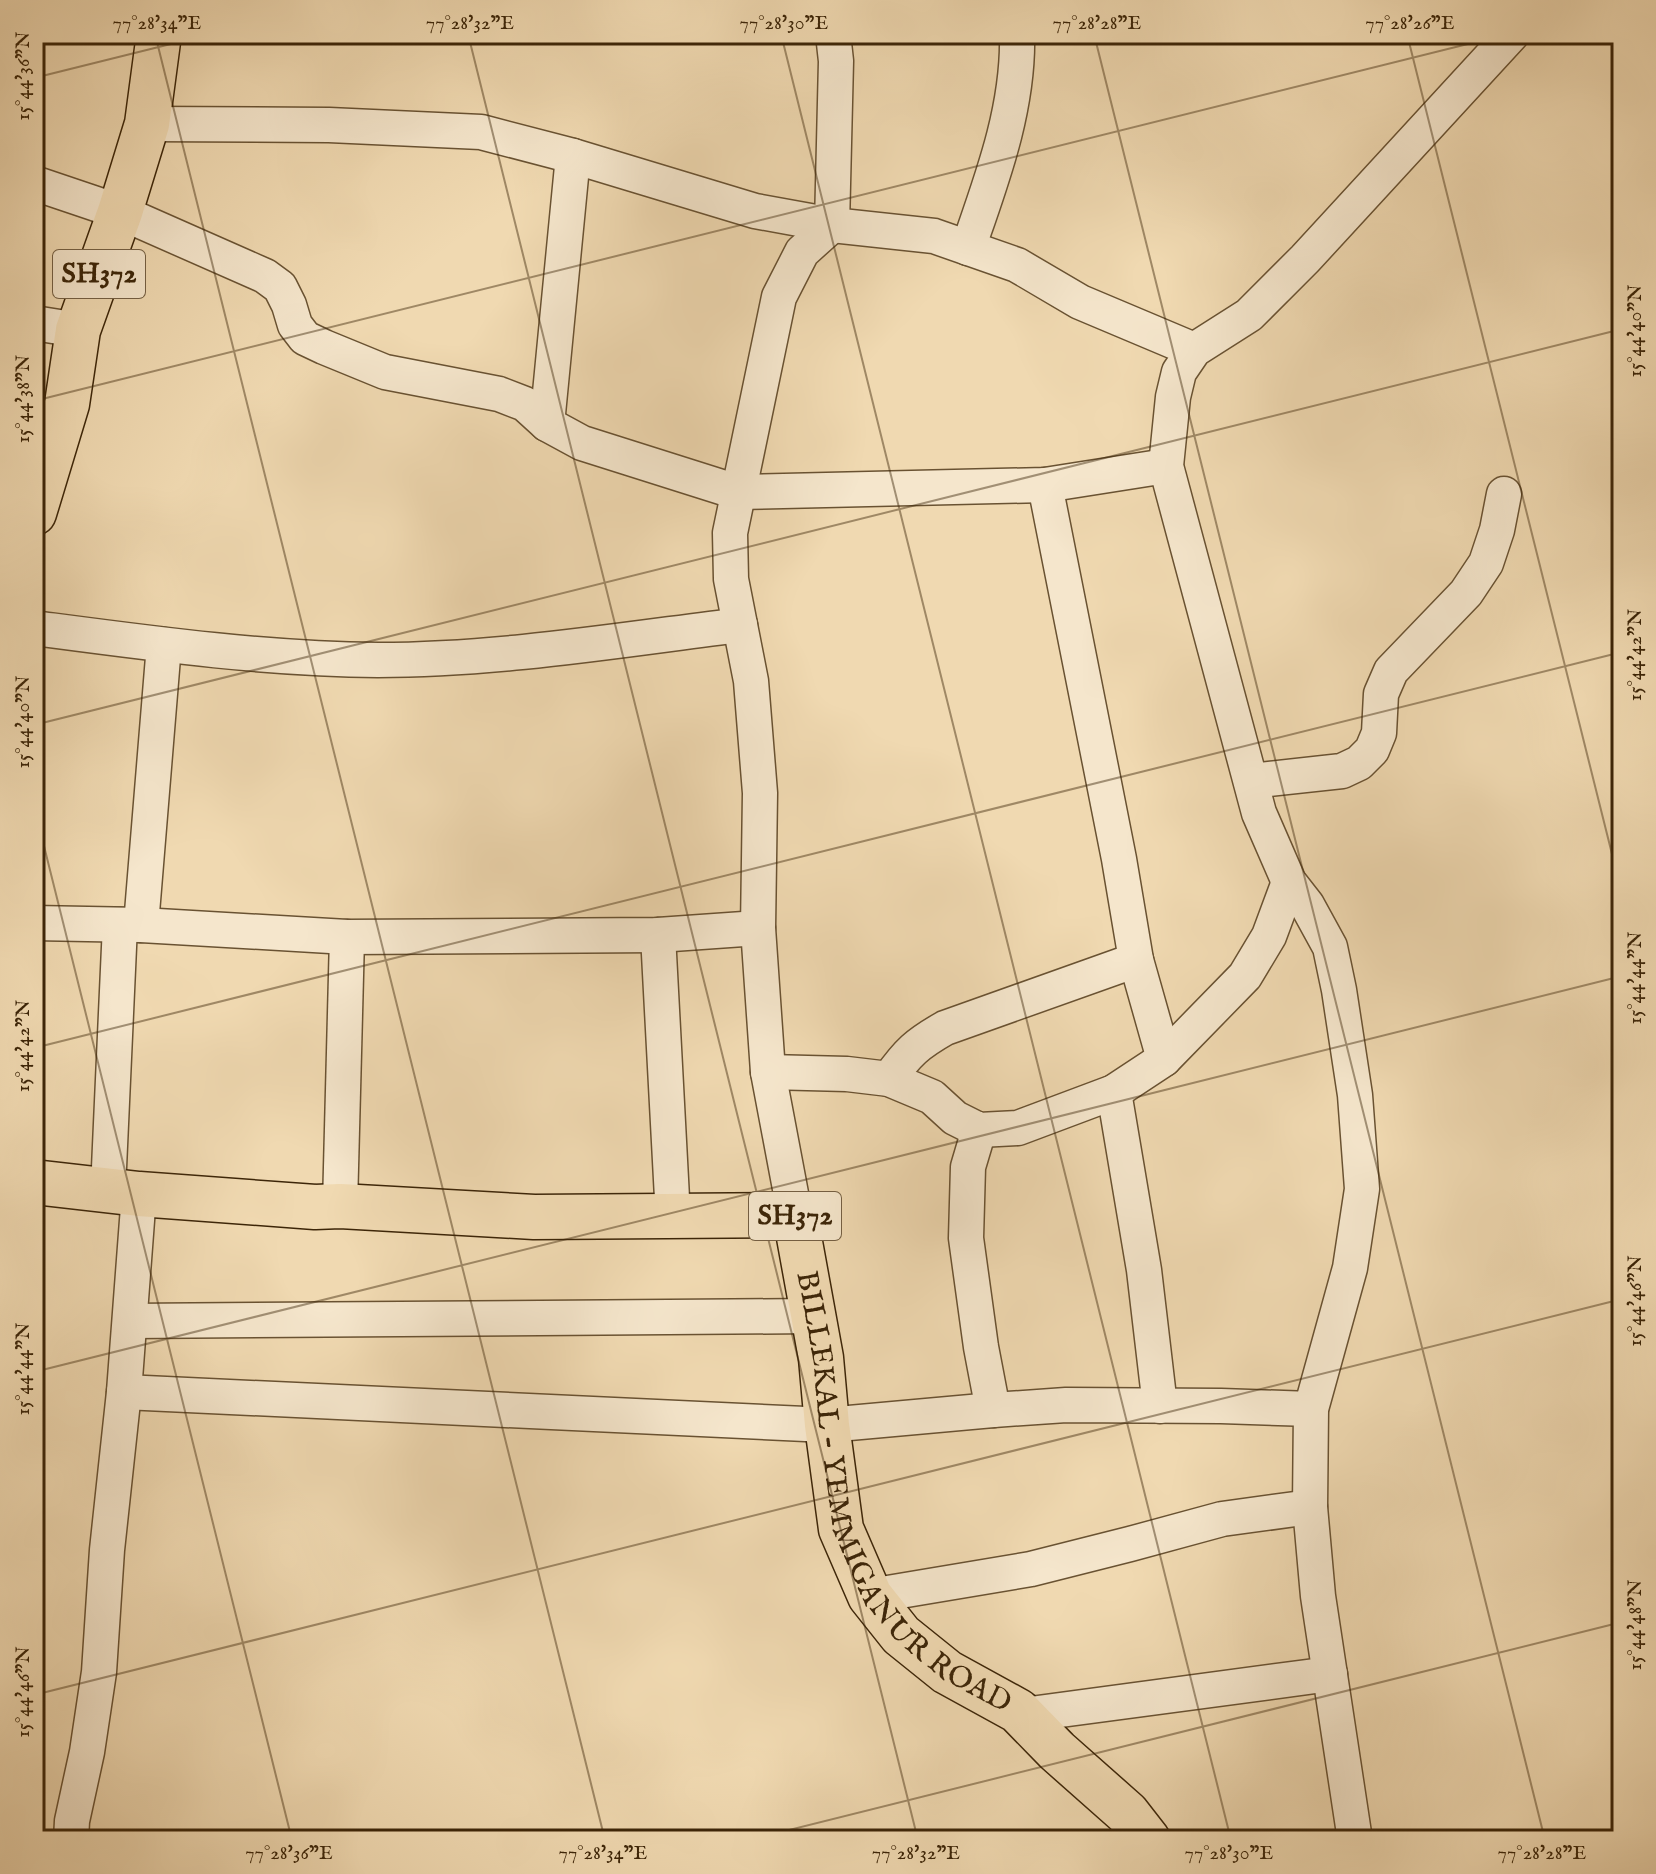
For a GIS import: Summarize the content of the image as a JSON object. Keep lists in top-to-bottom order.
{
  "streets": {
    "main road": ["SH372", "BILLEKAL - YEMMIGANUR ROAD"]
  },
  "coordinates": [
    "77°28'34\"E",
    "77°28'32\"E",
    "77°28'30\"E",
    "77°28'28\"E",
    "77°28'26\"E",
    "15°44'36\"N",
    "15°44'40\"N",
    "15°44'38\"N",
    "15°44'42\"N",
    "15°44'44\"N",
    "15°44'46\"N",
    "15°44'48\"N",
    "77°28'36\"E"
  ]
}
